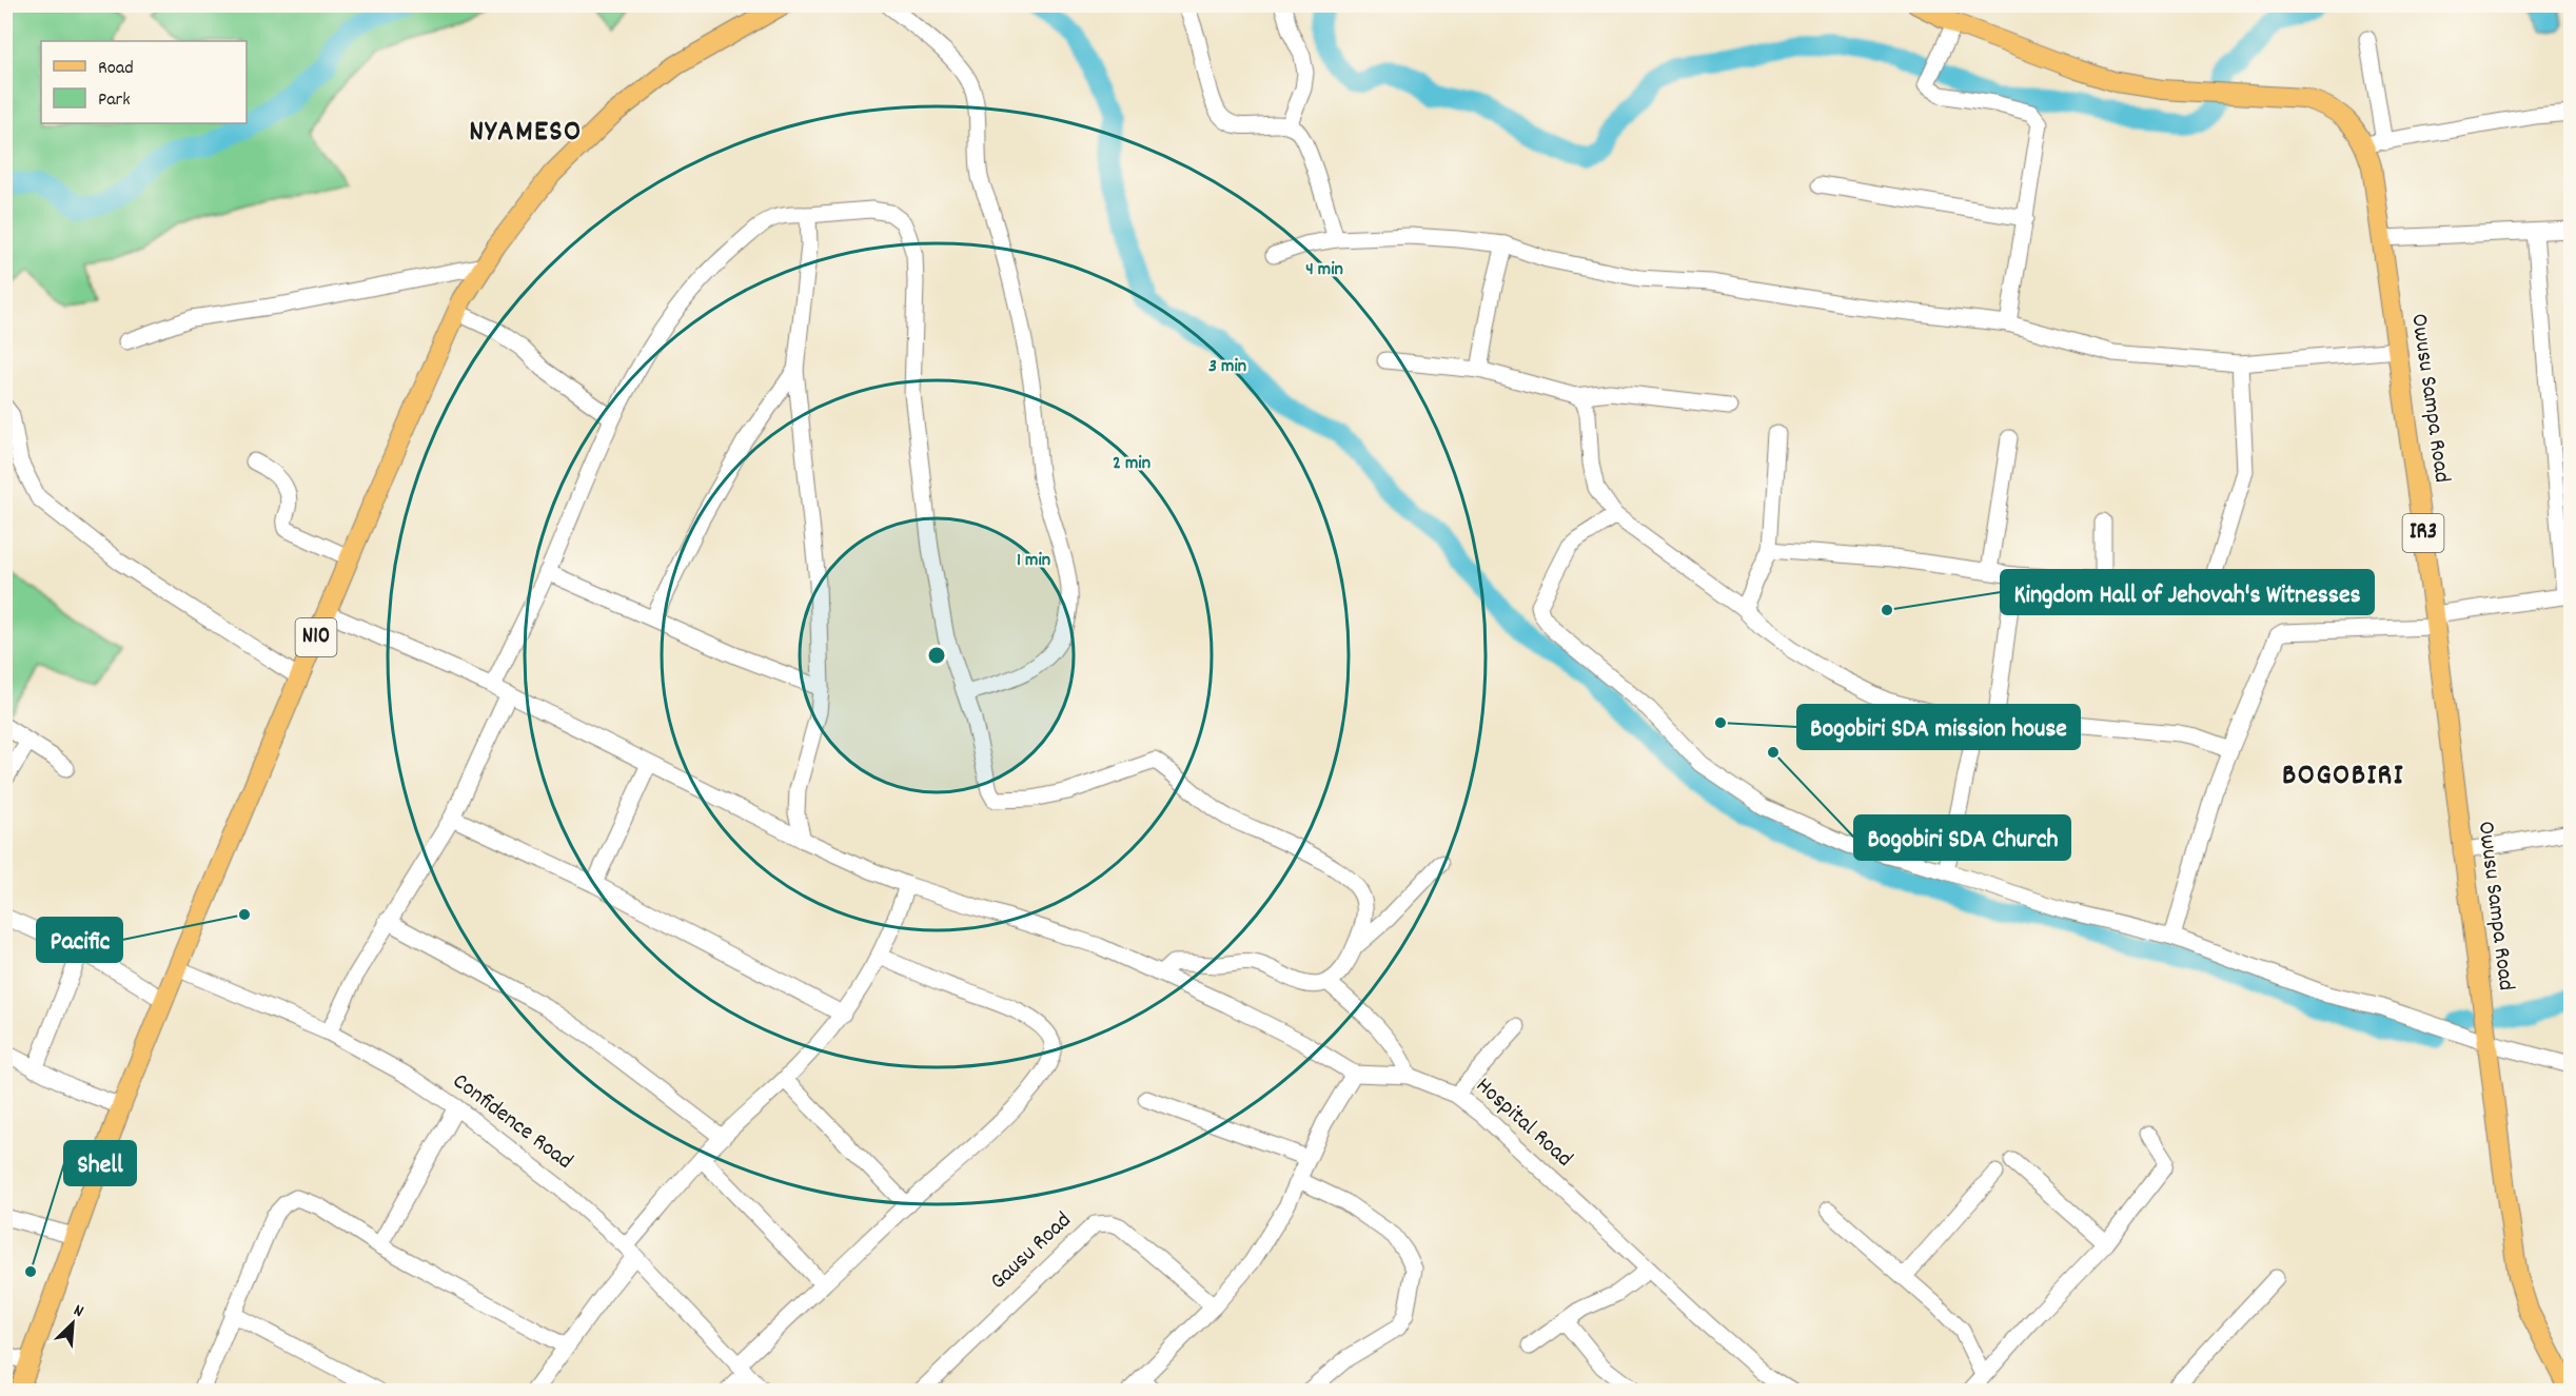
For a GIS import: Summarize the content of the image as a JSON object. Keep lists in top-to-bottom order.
{
  "streets": {
    "main road": ["Owusu Sampa Road", "IR3", "N10"],
    "street": ["Confidence Road", "Hospital Road", "Gausu Road"]
  },
  "crossings": [
    ["N10", "Confidence Road"]
  ],
  "districts": ["NYAMESO", "BOGOBIRI"],
  "places": [
    "Kingdom Hall of Jehovah's Witnesses",
    "Bogobiri SDA mission house",
    "Bogobiri SDA Church",
    "Pacific",
    "Shell"
  ],
  "legend": ["Road", "Park"],
  "north": "top right",
  "rings": [
    "4 min",
    "3 min",
    "2 min",
    "1 min"
  ]
}
